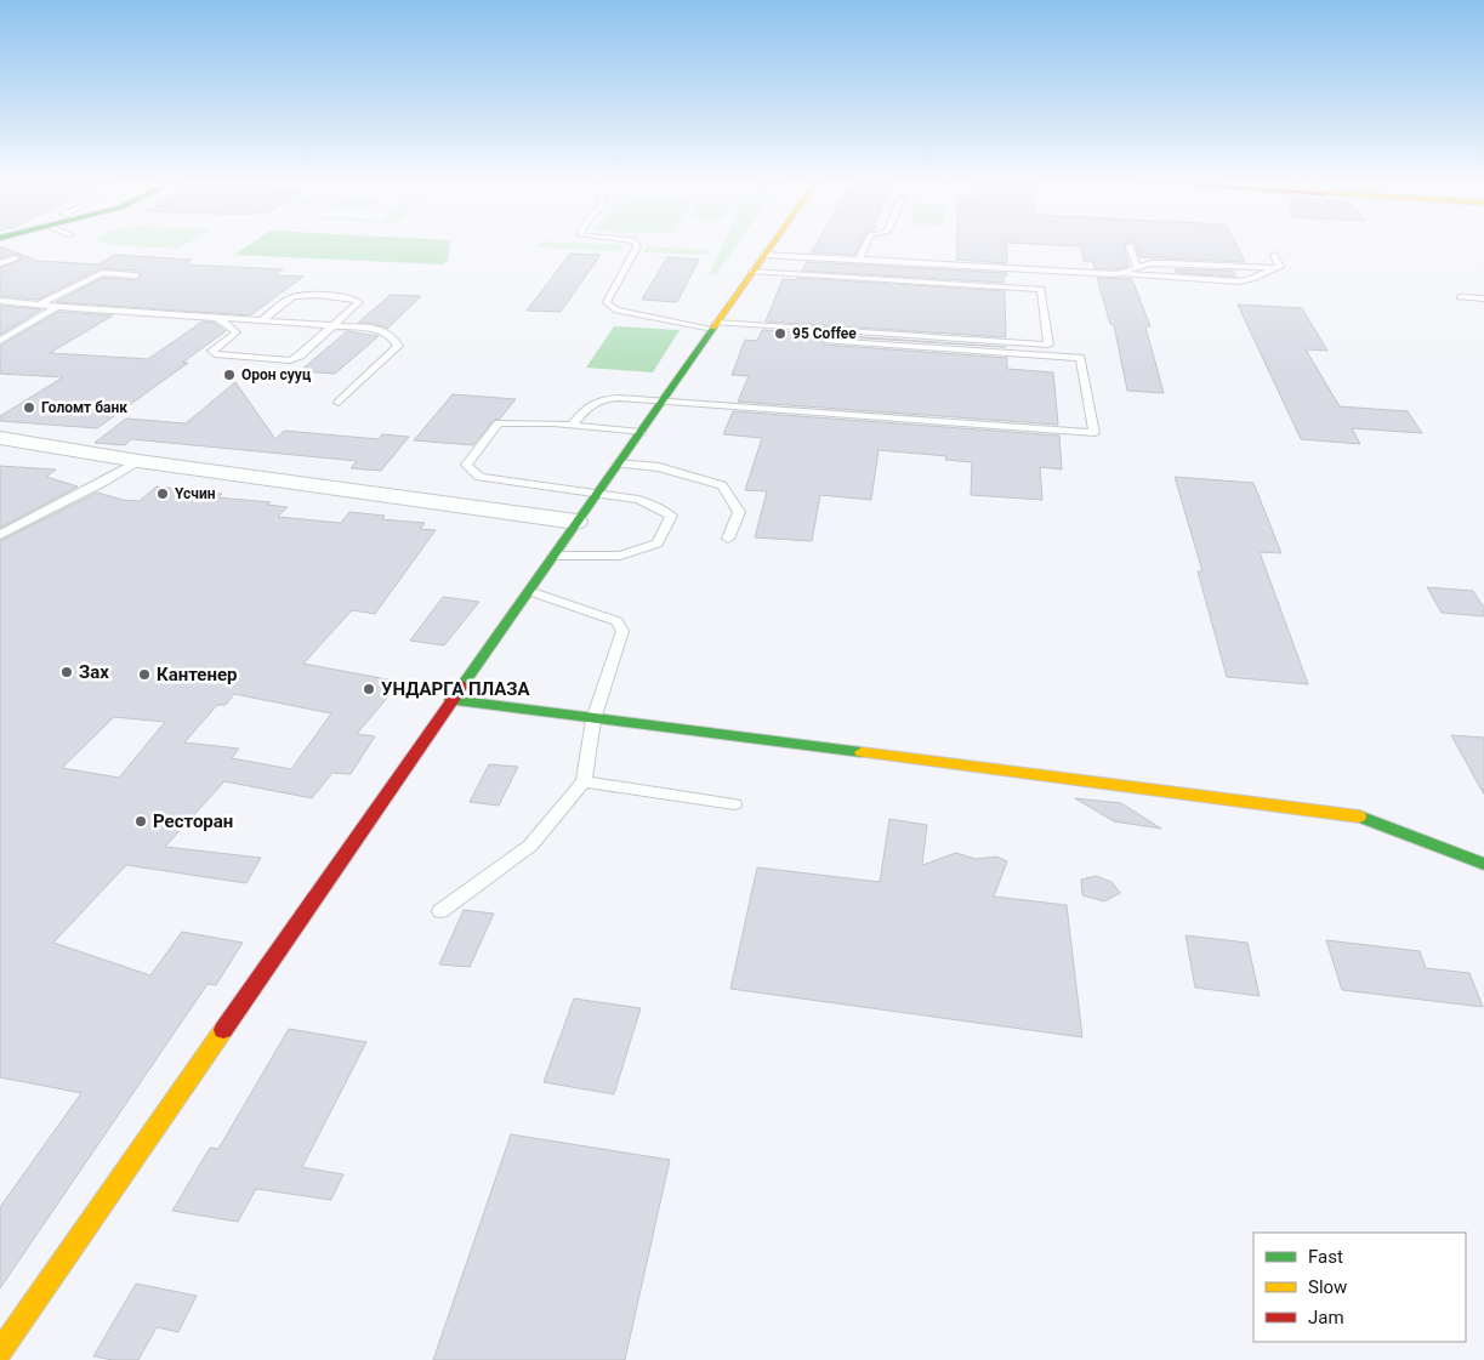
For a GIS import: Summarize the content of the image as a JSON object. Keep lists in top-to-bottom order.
{
  "places": [
    "95 Coffee",
    "Орон сууц",
    "Голомт банк",
    "Үсчин",
    "Зах",
    "Кантенер",
    "УНДАРГА ПЛАЗА",
    "Ресторан"
  ],
  "legend": ["Fast", "Slow", "Jam"]
}
